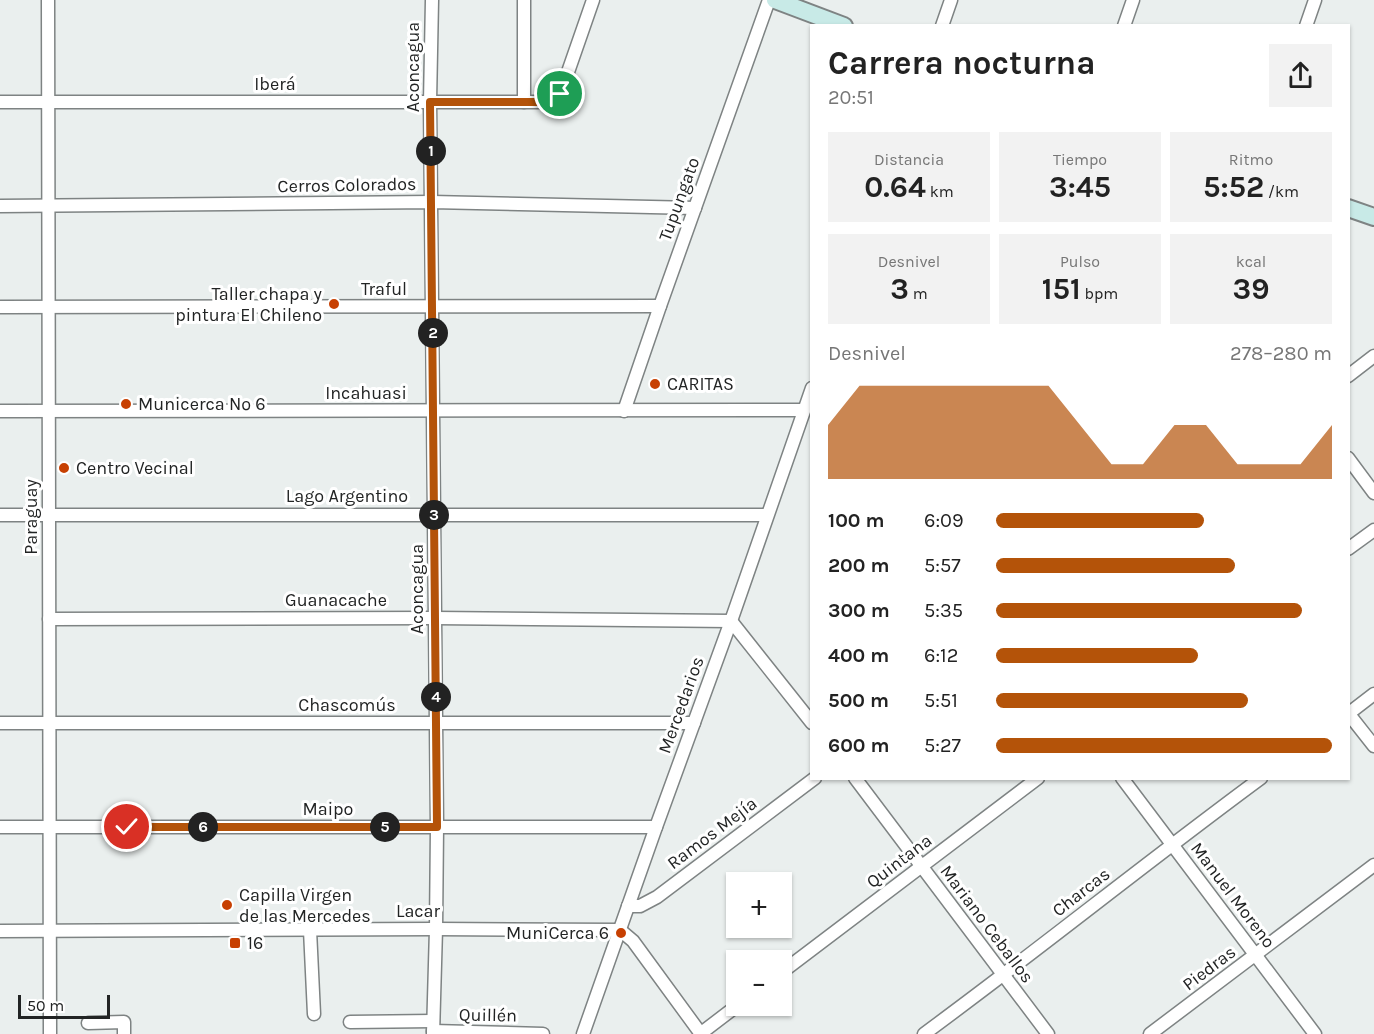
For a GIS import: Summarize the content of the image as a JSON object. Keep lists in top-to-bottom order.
{
  "streets": {
    "street": [
      "Aconcagua",
      "Iberá",
      "Cerros Colorados",
      "Tupungato",
      "Traful",
      "Incahuasi",
      "Lago Argentino",
      "Paraguay",
      "Guanacache",
      "Chascomús",
      "Mercedarios",
      "Maipo",
      "Ramos Mejía",
      "Quintana",
      "Charcas",
      "Manuel Moreno",
      "Lacar",
      "Mariano Ceballos",
      "Piedras",
      "Quillén"
    ]
  },
  "crossings": [
    ["Aconcagua", "Iberá"],
    ["Aconcagua", "Cerros Colorados"],
    ["Aconcagua", "Traful"],
    ["Aconcagua", "Incahuasi"],
    ["Aconcagua", "Lago Argentino"],
    ["Aconcagua", "Guanacache"],
    ["Aconcagua", "Chascomús"],
    ["Aconcagua", "Maipo"],
    ["Aconcagua", "Lacar"],
    ["Aconcagua", "Quillén"],
    ["Iberá", "Paraguay"],
    ["Cerros Colorados", "Tupungato"],
    ["Cerros Colorados", "Paraguay"],
    ["Tupungato", "Traful"],
    ["Tupungato", "Incahuasi"],
    ["Traful", "Paraguay"],
    ["Incahuasi", "Paraguay"],
    ["Incahuasi", "Mercedarios"],
    ["Lago Argentino", "Paraguay"],
    ["Lago Argentino", "Mercedarios"],
    ["Paraguay", "Guanacache"],
    ["Paraguay", "Chascomús"],
    ["Paraguay", "Maipo"],
    ["Paraguay", "Lacar"],
    ["Guanacache", "Mercedarios"],
    ["Chascomús", "Mercedarios"],
    ["Mercedarios", "Maipo"],
    ["Mercedarios", "Ramos Mejía"],
    ["Mercedarios", "Lacar"],
    ["Quintana", "Mariano Ceballos"],
    ["Charcas", "Manuel Moreno"],
    ["Charcas", "Mariano Ceballos"],
    ["Manuel Moreno", "Piedras"]
  ],
  "places": {
    "other": [
      "Taller chapa y pintura El Chileno",
      "CARITAS",
      "Municerca Nº 6",
      "Centro Vecinal",
      "Capilla Virgen de las Mercedes",
      "MuniCerca 6"
    ],
    "transit": ["16"]
  },
  "scale_bar": "50 m",
  "page": {
    "heading": ["Carrera nocturna", "20:51"],
    "stats": [
      ["Distancia", "0.64 km"],
      ["Tiempo", "3:45"],
      ["Ritmo", "5:52 /km"],
      ["Desnivel", "3 m"],
      ["Pulso", "151 bpm"],
      ["kcal", "39"]
    ],
    "pins": [
      "1",
      "2",
      "3",
      "4",
      "5",
      "6"
    ],
    "chart": ["Desnivel", "278–280 m"],
    "list": [
      {
        "name": "100 m",
        "note": "6:09"
      },
      {
        "name": "200 m",
        "note": "5:57"
      },
      {
        "name": "300 m",
        "note": "5:35"
      },
      {
        "name": "400 m",
        "note": "6:12"
      },
      {
        "name": "500 m",
        "note": "5:51"
      },
      {
        "name": "600 m",
        "note": "5:27"
      }
    ],
    "map_buttons": ["+", "−"],
    "scale": "50 m"
  }
}
